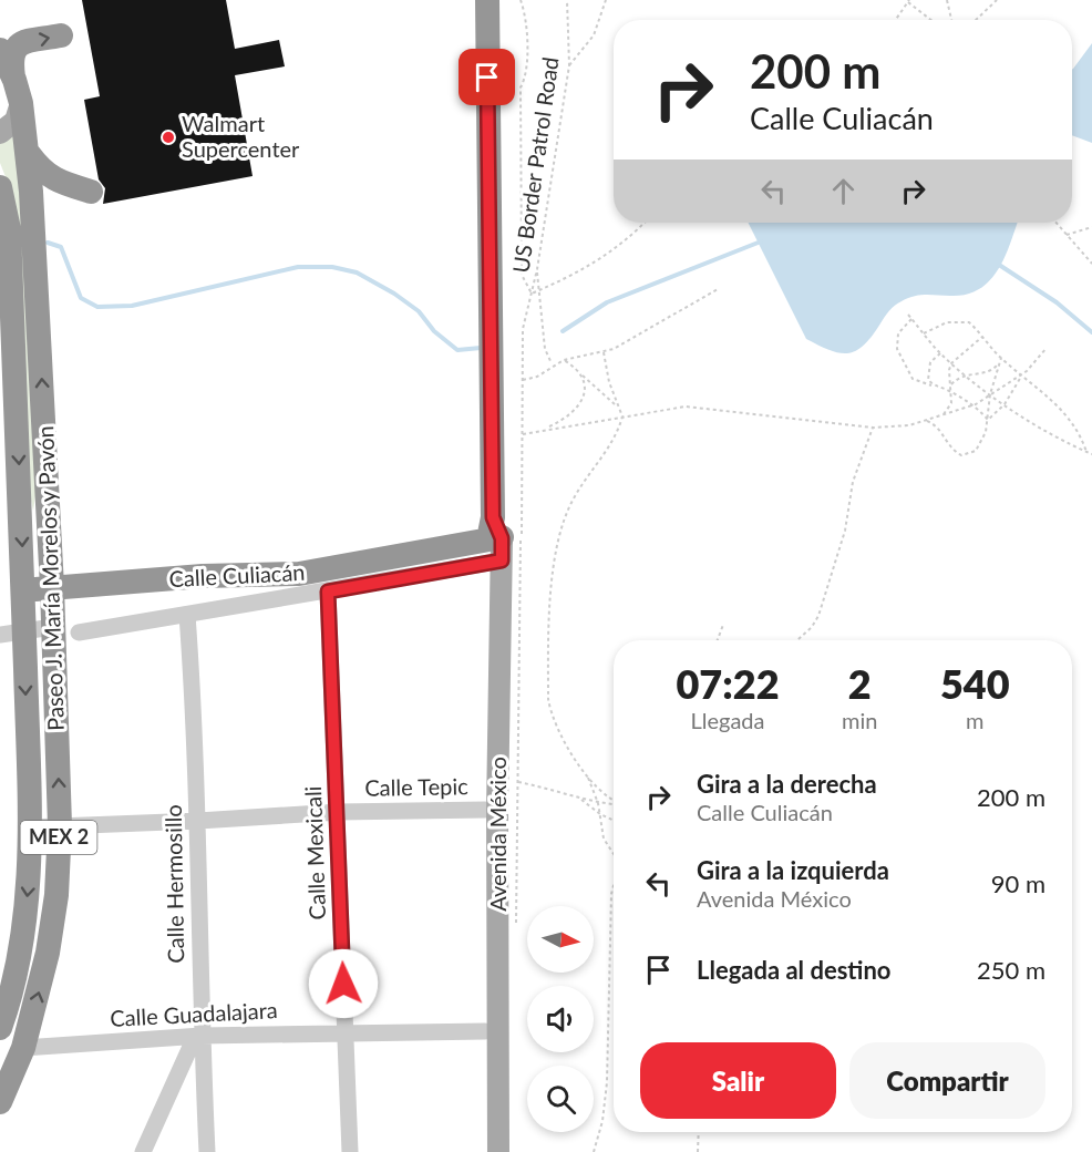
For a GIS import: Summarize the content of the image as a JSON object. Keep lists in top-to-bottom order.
{
  "streets": {
    "highway": [
      "Calle Culiacán",
      "Paseo J. María Morelos y Pavón",
      "Avenida México",
      "MEX 2"
    ],
    "street": [
      "Calle Tepic",
      "Calle Mexicali",
      "Calle Hermosillo",
      "Calle Guadalajara"
    ],
    "path": ["US Border Patrol Road"]
  },
  "crossings": [
    ["Calle Culiacán", "Paseo J. María Morelos y Pavón"],
    ["Calle Culiacán", "Avenida México"],
    ["Calle Culiacán", "Calle Mexicali"],
    ["Calle Culiacán", "Calle Hermosillo"],
    ["Paseo J. María Morelos y Pavón", "Calle Tepic"],
    ["Paseo J. María Morelos y Pavón", "Calle Guadalajara"],
    ["Calle Tepic", "Avenida México"],
    ["Calle Tepic", "Calle Mexicali"],
    ["Calle Tepic", "Calle Hermosillo"],
    ["Avenida México", "Calle Guadalajara"],
    ["Calle Mexicali", "Calle Guadalajara"],
    ["Calle Hermosillo", "Calle Guadalajara"]
  ],
  "places": ["Walmart Supercenter"],
  "north": "right",
  "page": {
    "turn": ["200 m", "Calle Culiacán"],
    "eta": [
      "07:22",
      "Llegada",
      "2",
      "min",
      "540",
      "m"
    ],
    "list": [
      {
        "name": "Gira a la derecha",
        "note": "Calle Culiacán",
        "value": "200 m"
      },
      {
        "name": "Gira a la izquierda",
        "note": "Avenida México",
        "value": "90 m"
      },
      {
        "name": "Llegada al destino",
        "value": "250 m"
      }
    ],
    "buttons": ["Salir", "Compartir"]
  }
}
